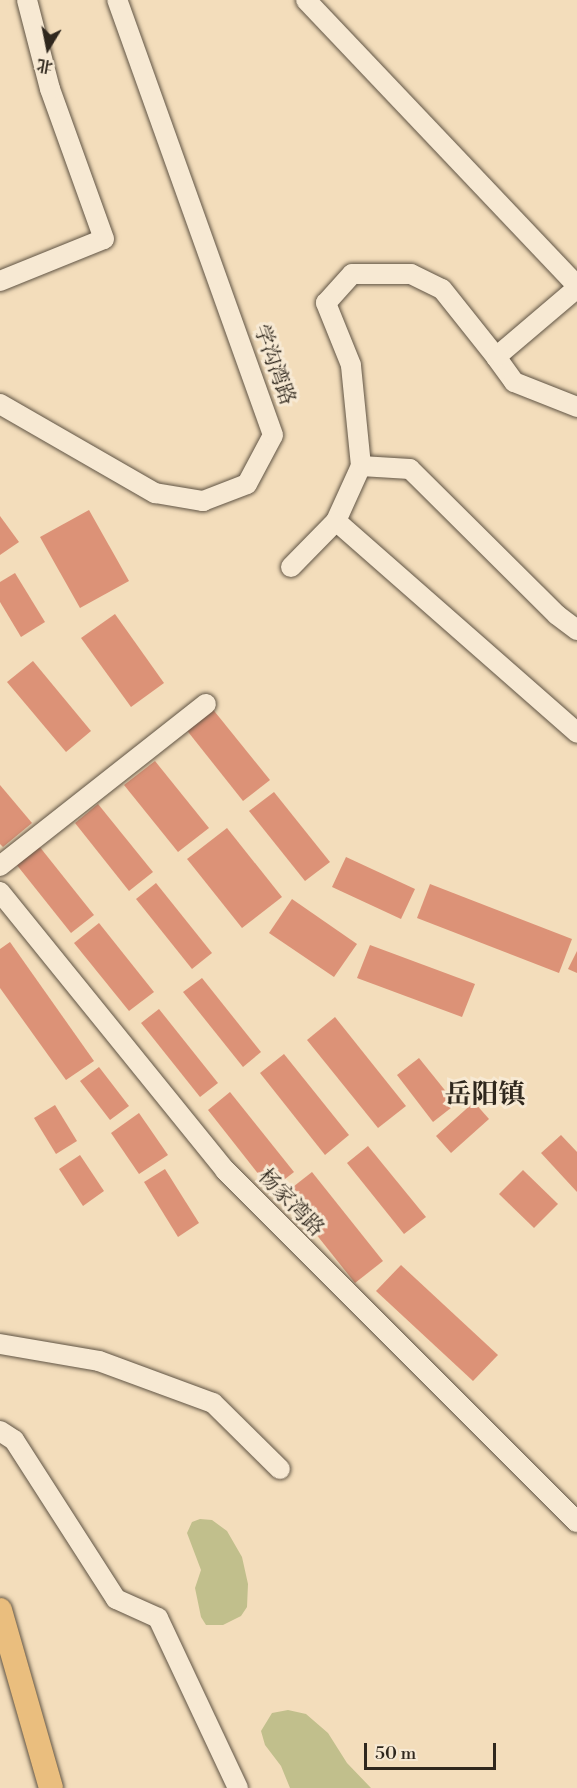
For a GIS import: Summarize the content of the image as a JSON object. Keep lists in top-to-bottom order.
{
  "streets": {
    "street": ["学沟湾路", "杨家湾路"]
  },
  "districts": ["岳阳镇"],
  "scale_bar": "50 m",
  "north": "bottom"
}
